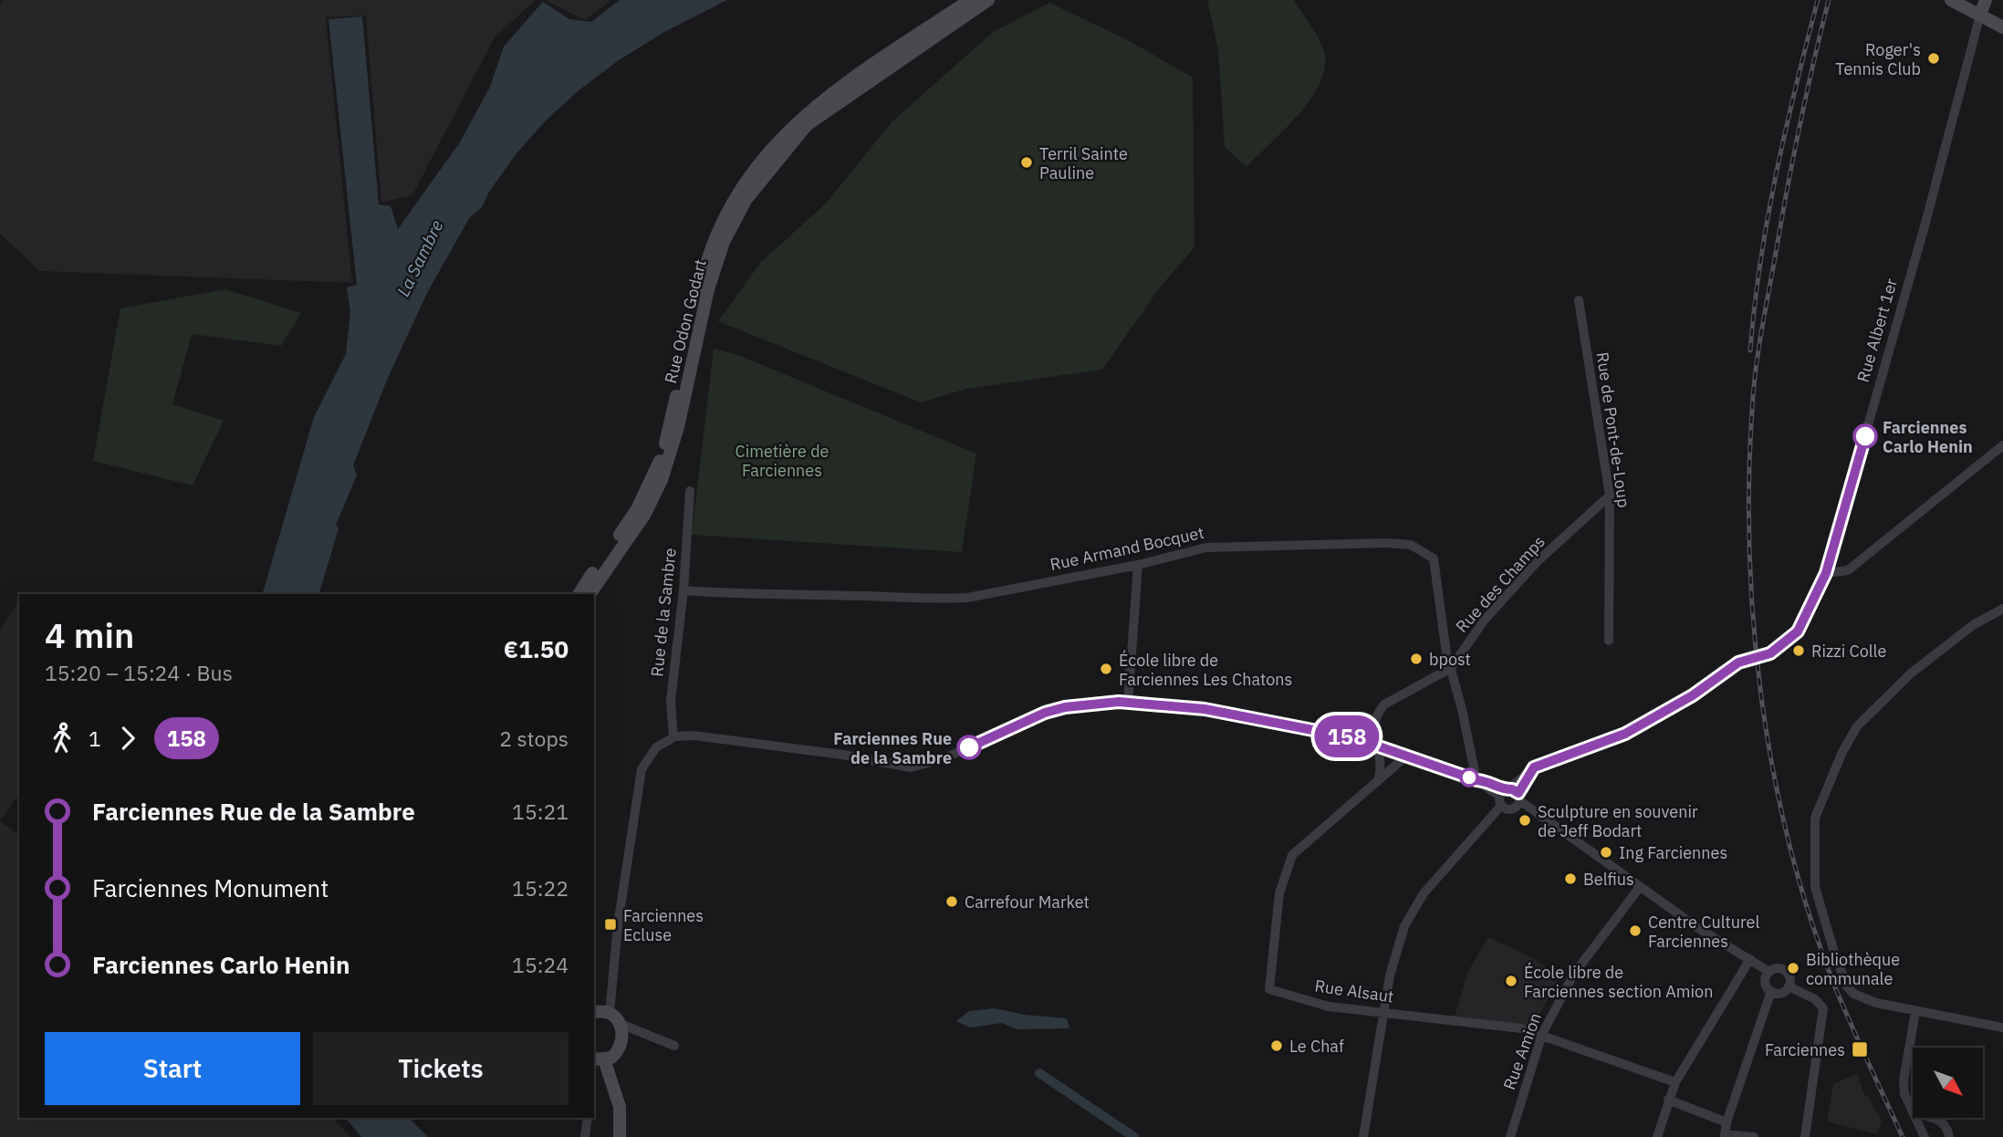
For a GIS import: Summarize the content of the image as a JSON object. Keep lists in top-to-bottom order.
{
  "streets": {
    "main road": ["Rue Odon Godart", "Rue Albert 1er"],
    "street": [
      "Rue de Pont-de-Loup",
      "Rue Armand Bocquet",
      "Rue des Champs",
      "Rue de la Sambre",
      "Rue Alsaut",
      "Rue Amion"
    ]
  },
  "crossings": [
    ["Rue de Pont-de-Loup", "Rue des Champs"],
    ["Rue Armand Bocquet", "Rue des Champs"],
    ["Rue Armand Bocquet", "Rue de la Sambre"],
    ["Rue Alsaut", "Rue Amion"]
  ],
  "water": ["La Sambre"],
  "parks": ["Cimetière de Farciennes"],
  "places": {
    "other": [
      "Roger's Tennis Club",
      "Terril Sainte Pauline",
      "Farciennes Carlo Henin",
      "Rizzi Colle",
      "bpost",
      "École libre de Farciennes Les Chatons",
      "Farciennes Rue de la Sambre",
      "Sculpture en souvenir de Jeff Bodart",
      "Ing Farciennes",
      "Belfius",
      "Carrefour Market",
      "Centre Culturel Farciennes",
      "Bibliothèque communale",
      "École libre de Farciennes section Amion",
      "Le Chaf"
    ],
    "transit": ["Farciennes Ecluse", "Farciennes"]
  },
  "lines": ["bus line 158"],
  "north": "bottom right",
  "page": {
    "on_map": "158",
    "heading": ["4 min", "15:20 – 15:24 · Bus", "€1.50"],
    "legs": ["1", "158", "2 stops"],
    "list": [
      {
        "name": "Farciennes Rue de la Sambre",
        "value": "15:21"
      },
      {
        "name": "Farciennes Monument",
        "value": "15:22"
      },
      {
        "name": "Farciennes Carlo Henin",
        "value": "15:24"
      }
    ],
    "buttons": ["Start", "Tickets"]
  }
}
